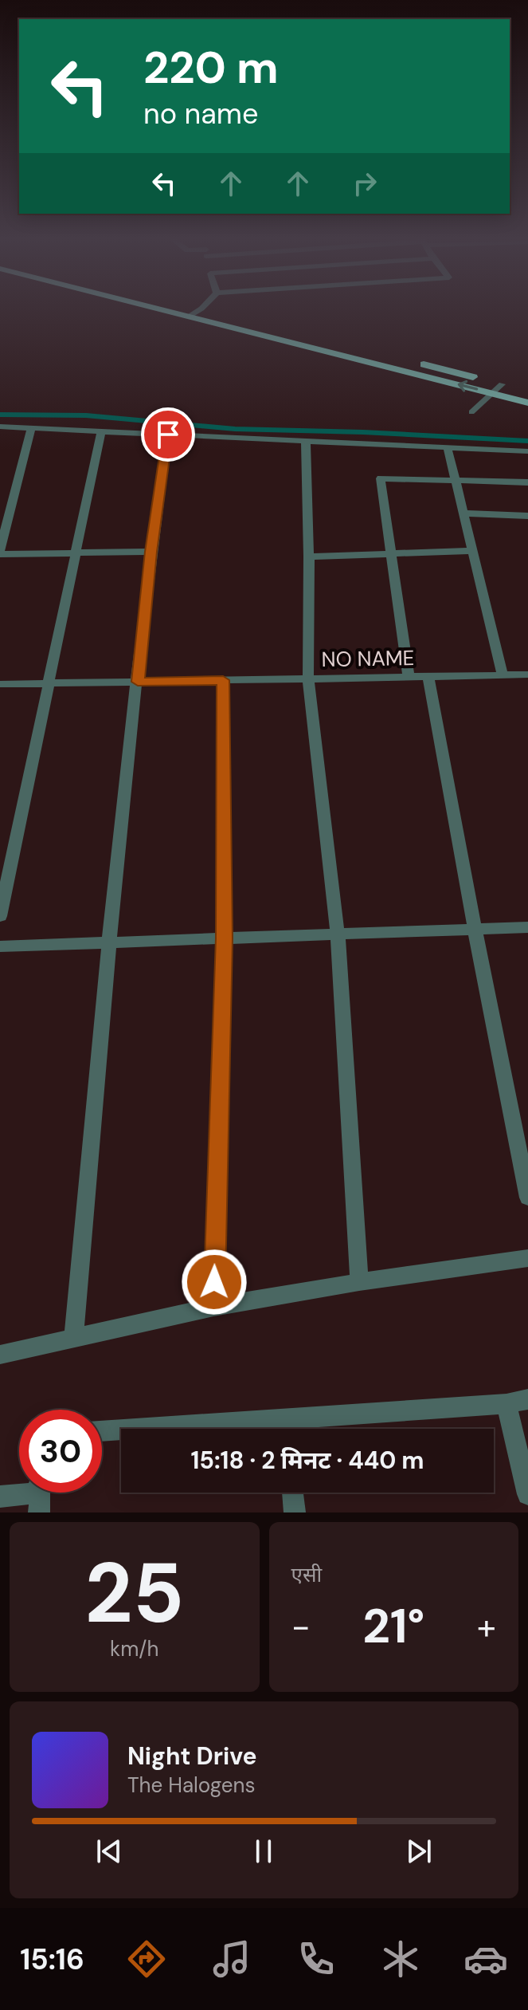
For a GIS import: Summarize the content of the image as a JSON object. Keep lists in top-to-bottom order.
{
  "streets": {
    "street": ["NO NAME"]
  },
  "page": {
    "turn": ["220 m", "no name"],
    "limit": "30",
    "trip": "15:18 · 2 मिनट · 440 m",
    "tile": [
      ["25", "km/h"],
      "एसी"
    ],
    "heat": ["−", "21°", "+"],
    "song": ["Night Drive", "The Halogens"],
    "tabs": "15:16"
  }
}
